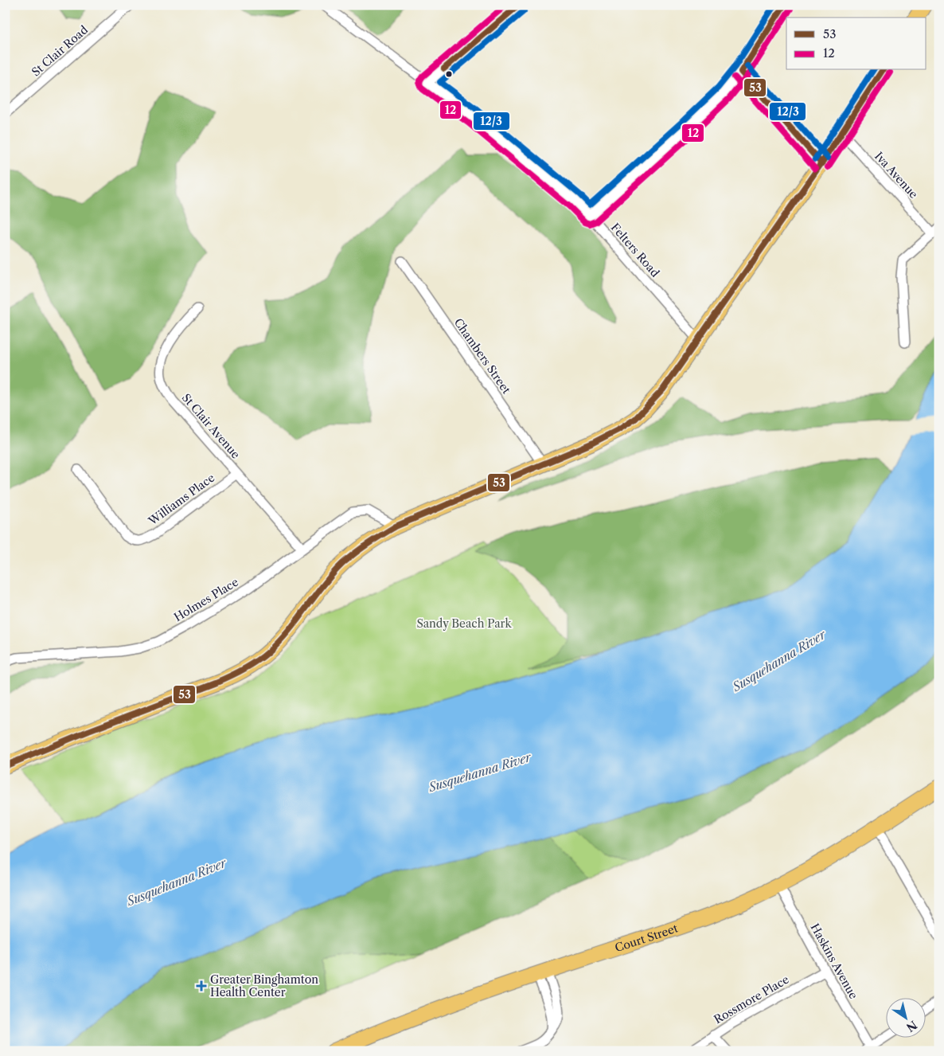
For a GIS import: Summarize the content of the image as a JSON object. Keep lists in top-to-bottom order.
{
  "streets": {
    "main road": ["Court Street"],
    "street": [
      "St Clair Road",
      "Iva Avenue",
      "Felters Road",
      "Chambers Street",
      "St Clair Avenue",
      "Williams Place",
      "Holmes Place",
      "Haskins Avenue",
      "Rossmore Place"
    ]
  },
  "crossings": [
    ["St Clair Avenue", "Williams Place"],
    ["St Clair Avenue", "Holmes Place"],
    ["Court Street", "Haskins Avenue"],
    ["Haskins Avenue", "Rossmore Place"]
  ],
  "water": ["Susquehanna River"],
  "parks": ["Sandy Beach Park"],
  "places": {
    "health": ["Greater Binghamton Health Center"]
  },
  "lines": ["transit line 53", "transit line 12", "transit line 12/3"],
  "legend": ["53", "12"],
  "north": "bottom right"
}
